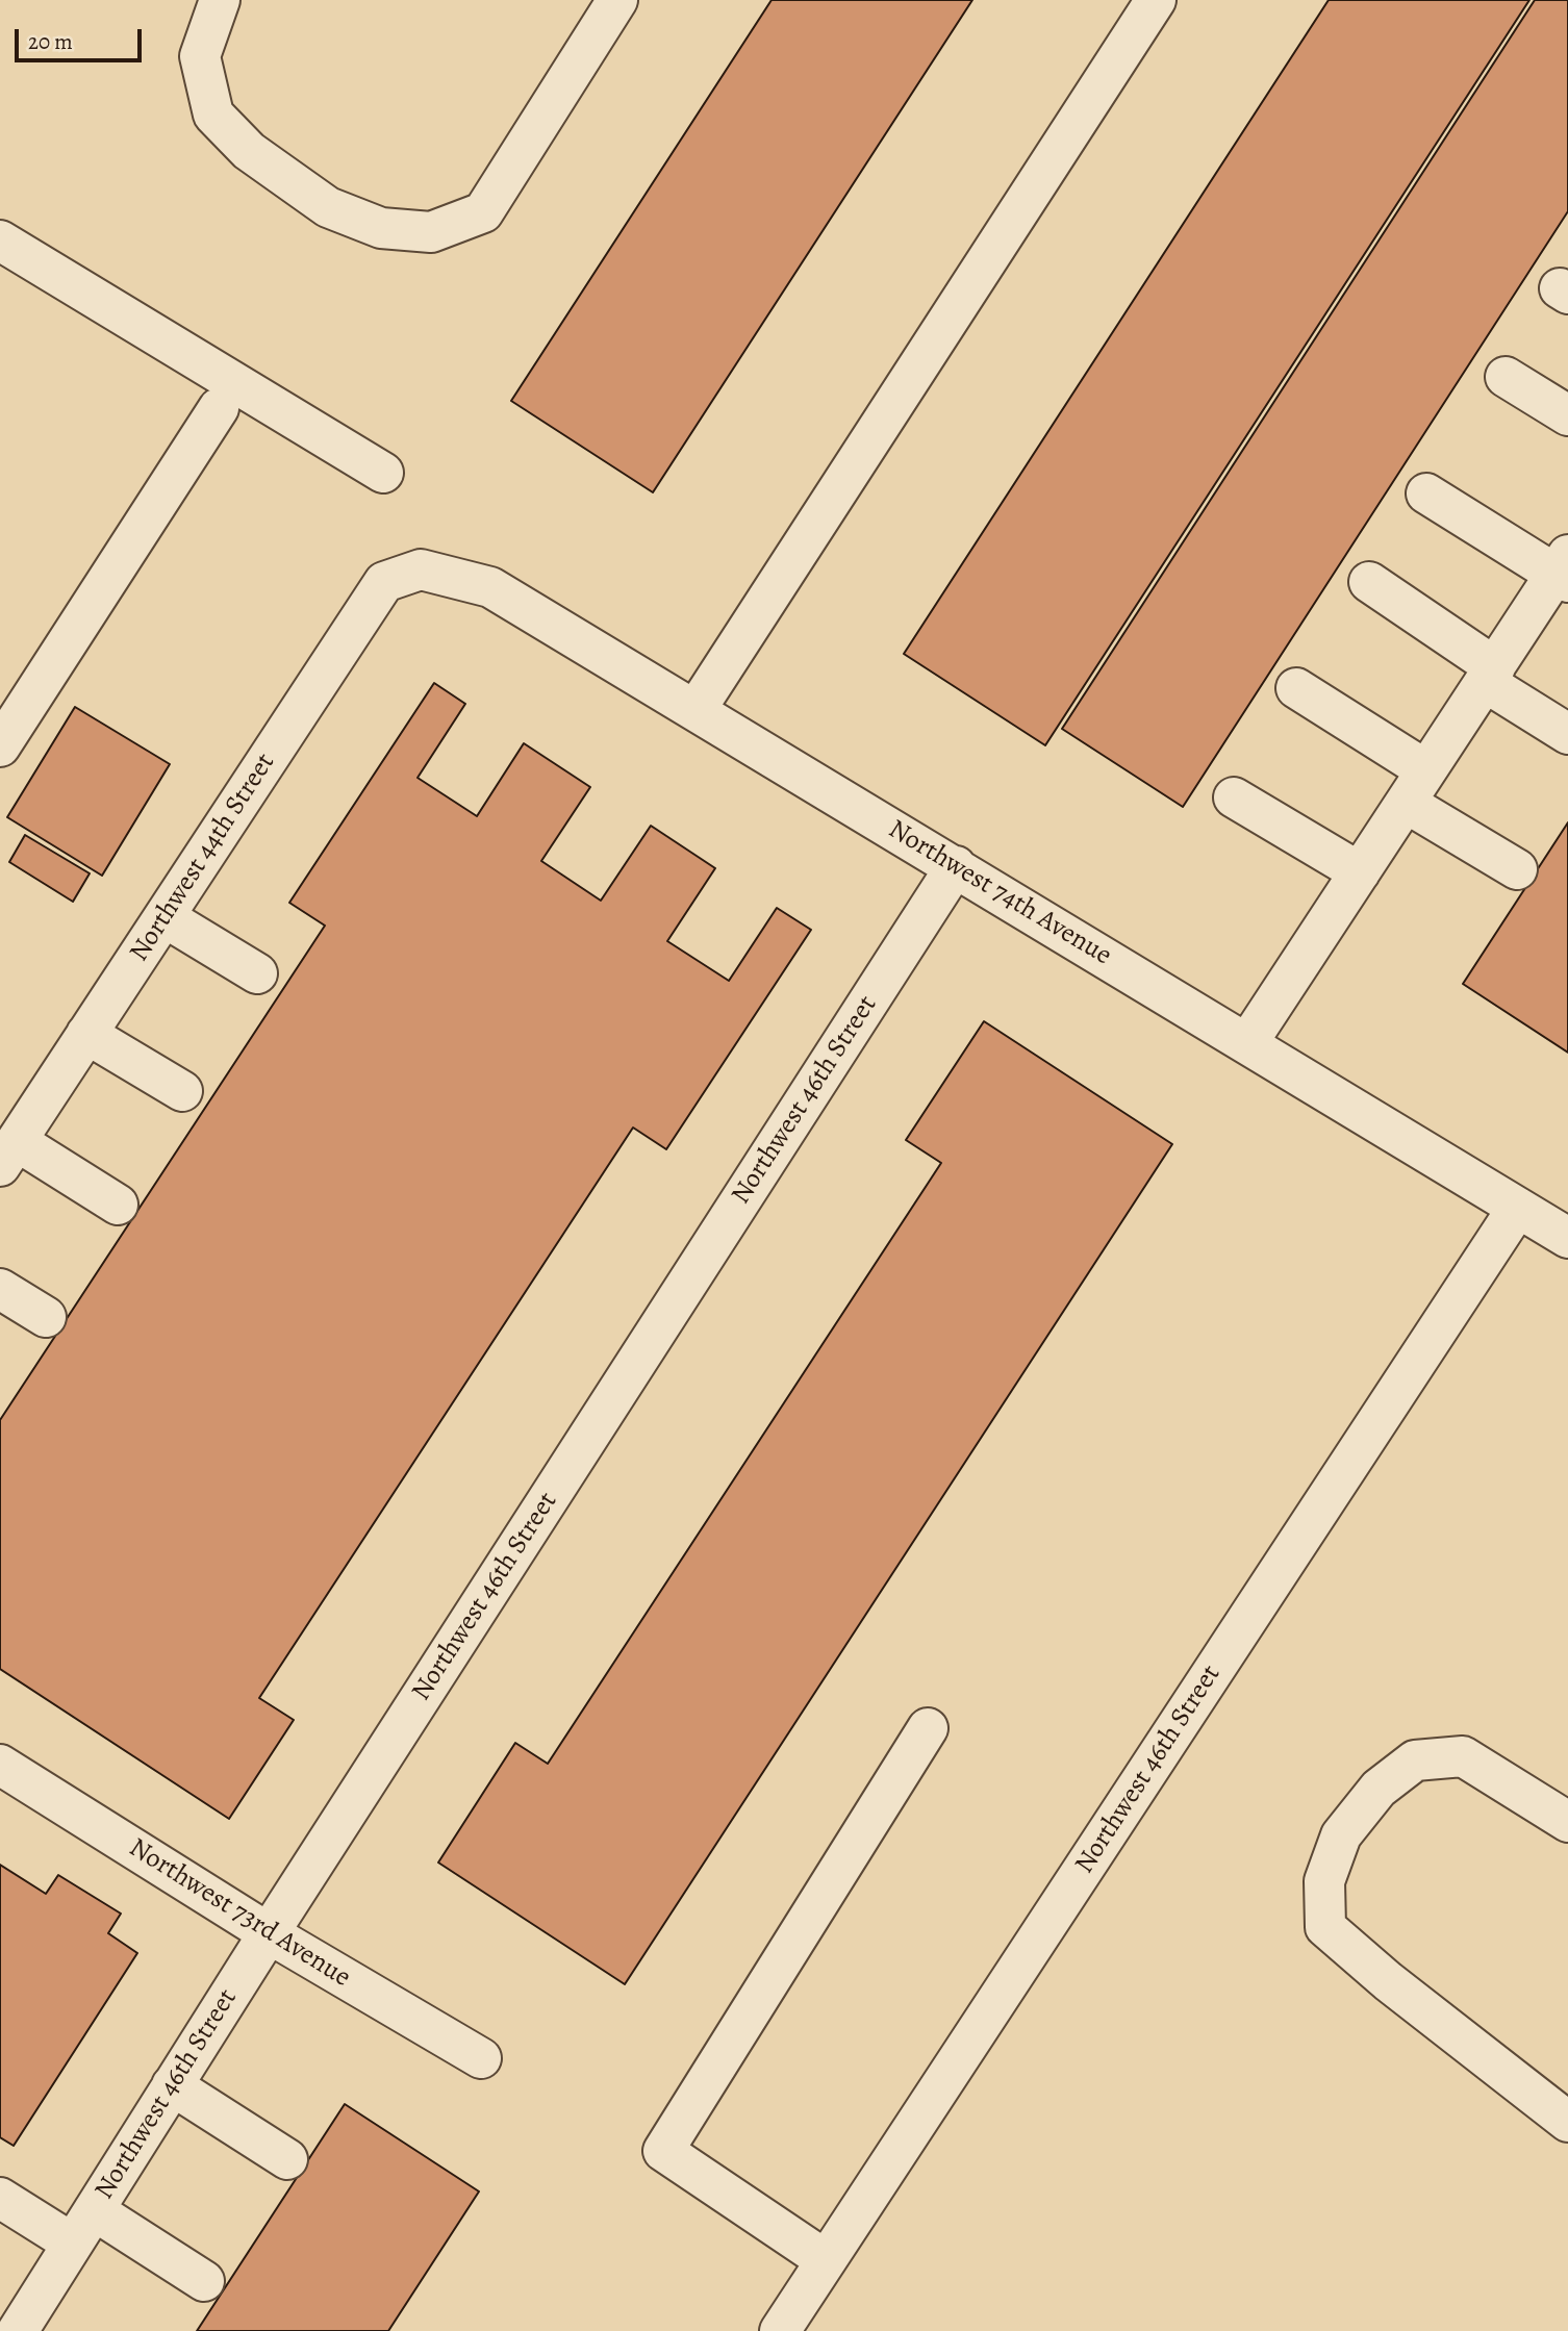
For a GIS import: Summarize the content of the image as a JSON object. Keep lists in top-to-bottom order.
{
  "streets": {
    "street": [
      "Northwest 44th Street",
      "Northwest 74th Avenue",
      "Northwest 46th Street",
      "Northwest 73rd Avenue"
    ]
  },
  "crossings": [
    ["Northwest 44th Street", "Northwest 74th Avenue"],
    ["Northwest 74th Avenue", "Northwest 46th Street"],
    ["Northwest 46th Street", "Northwest 73rd Avenue"]
  ],
  "scale_bar": "20 m"
}
